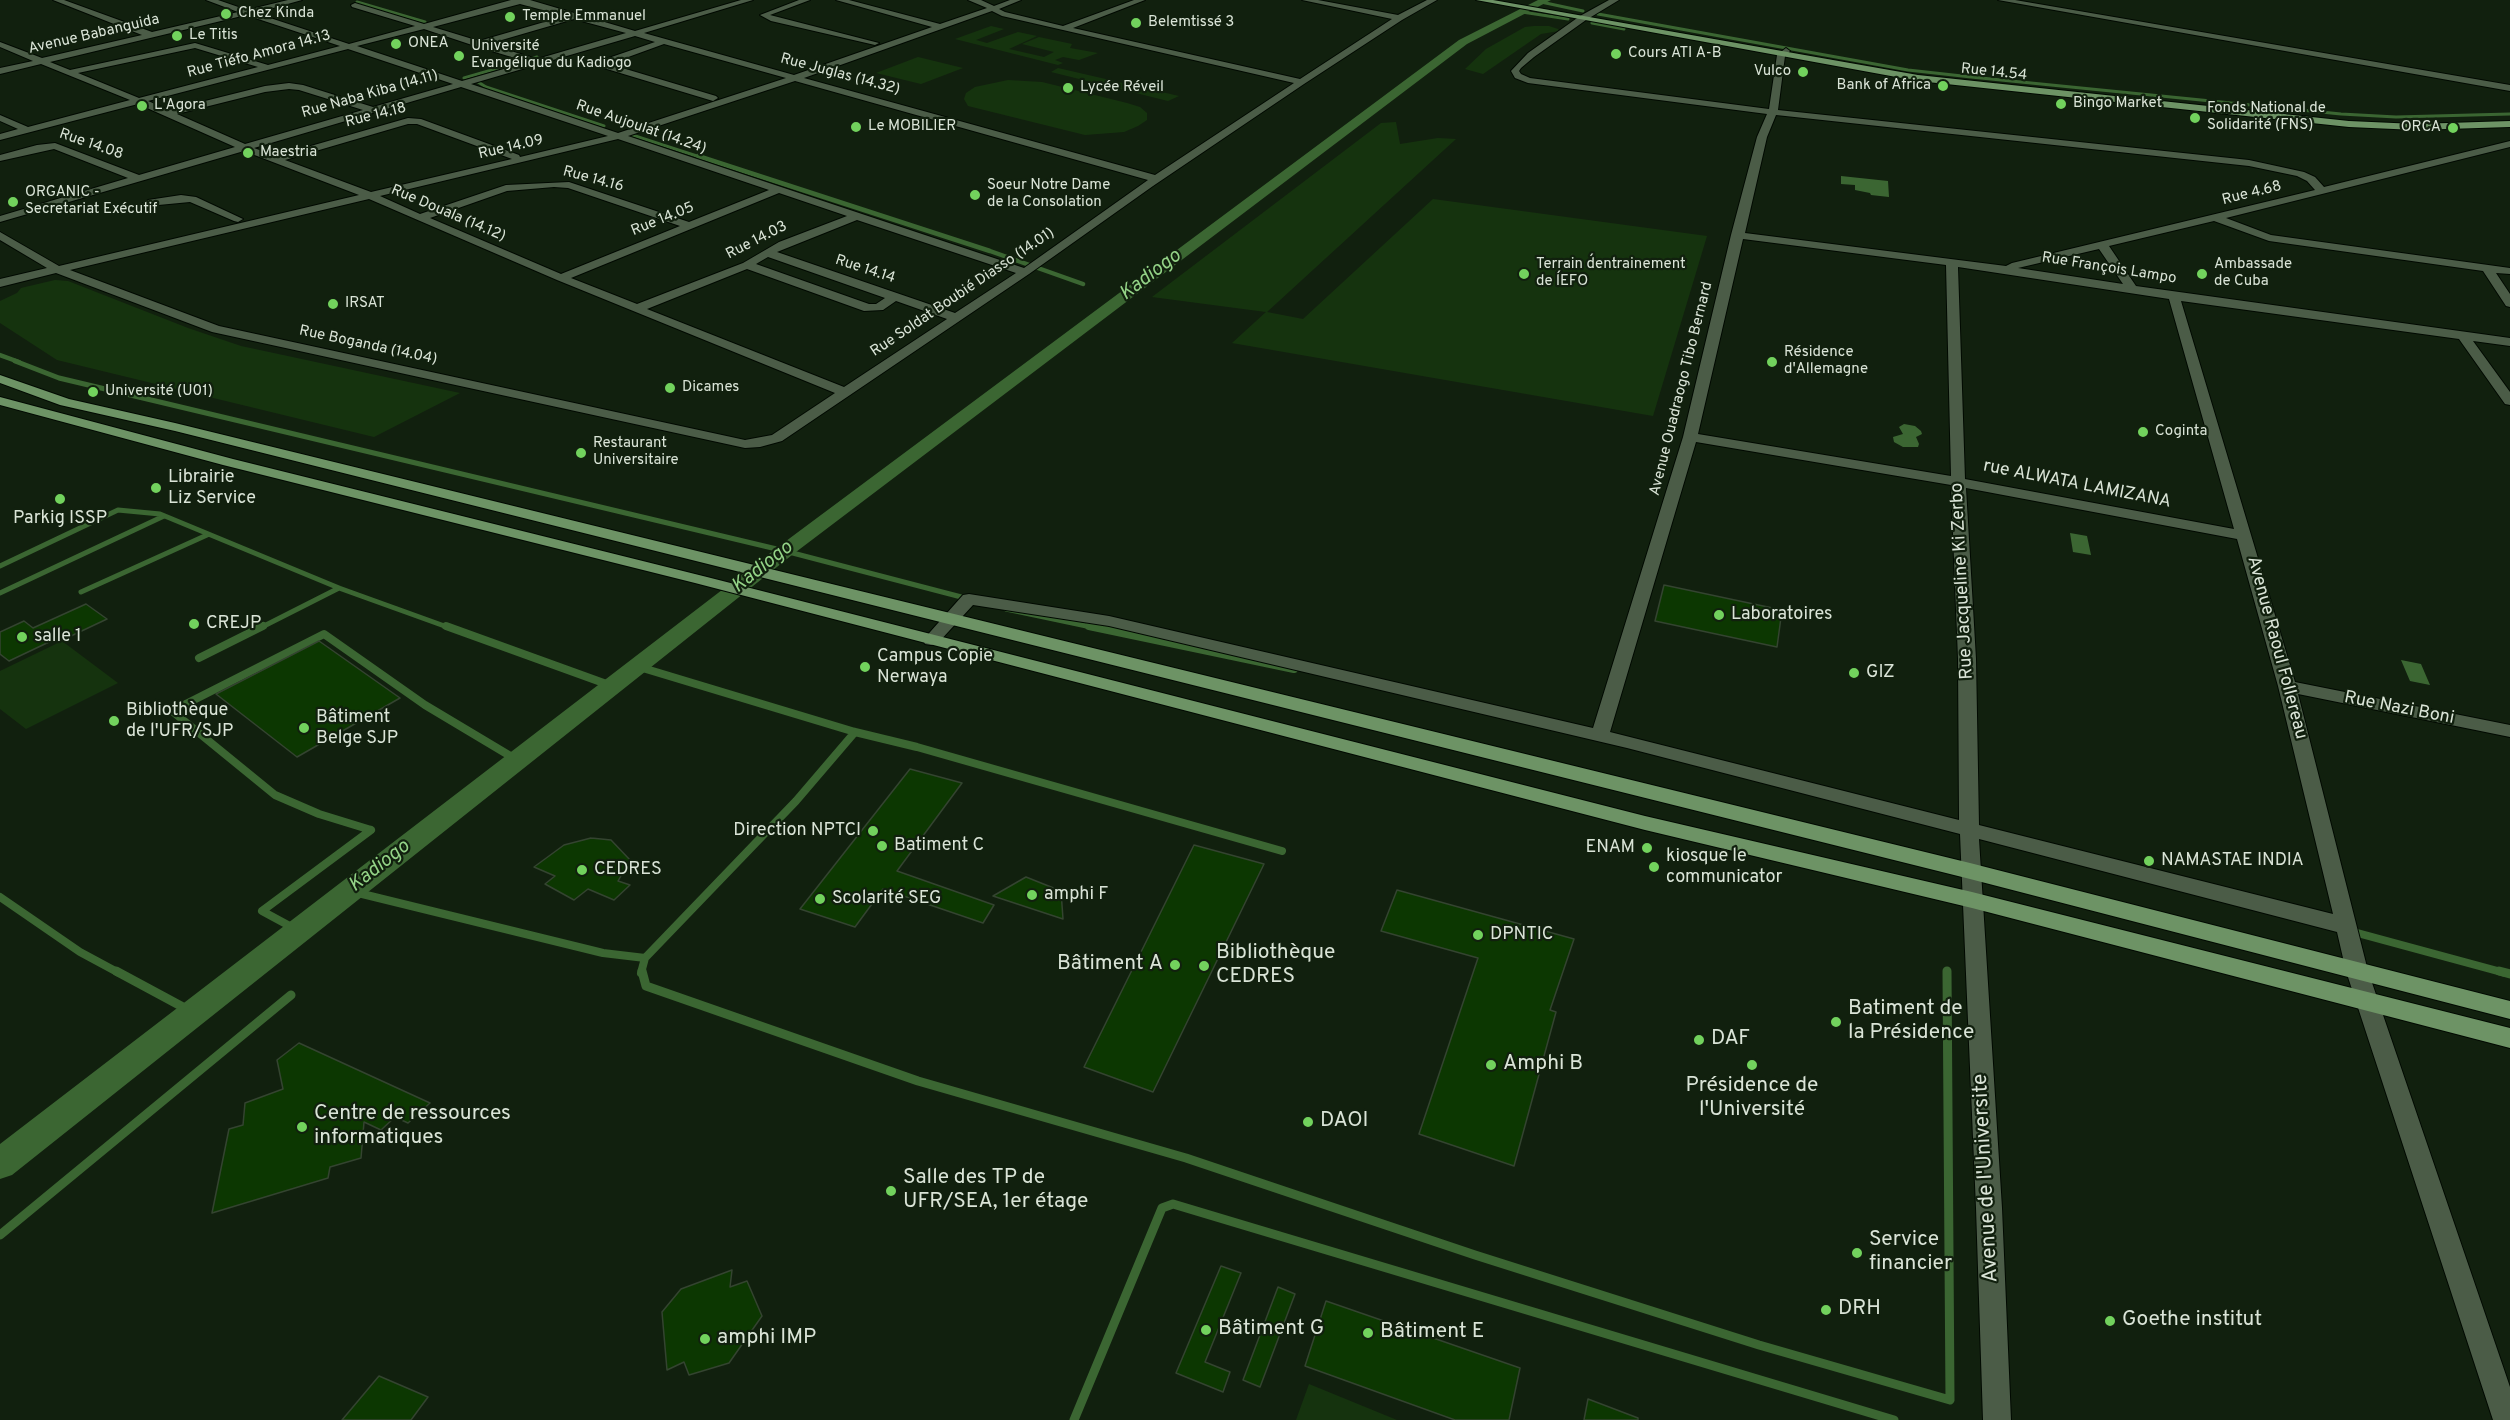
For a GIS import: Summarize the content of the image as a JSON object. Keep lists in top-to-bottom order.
{
  "streets": {
    "main road": ["Rue 14.54"],
    "street": [
      "Avenue Babanguida",
      "Rue Tiéfo Amora 14.13",
      "Rue Juglas (14.32)",
      "Rue Naba Kiba (14.11)",
      "Rue 14.18",
      "Rue Aujoulat (14.24)",
      "Rue 14.08",
      "Rue 14.09",
      "Rue 14.16",
      "Rue 4.68",
      "Rue Douala (14.12)",
      "Rue 14.05",
      "Rue 14.03",
      "Rue François Lampo",
      "Rue 14.14",
      "Rue Soldat Boubié Diasso (14.01)",
      "Rue Boganda (14.04)",
      "Avenue Ouadraogo Tibo Bernard",
      "rue ALWATA LAMIZANA",
      "Rue Jacqueline Ki Zerbo",
      "Avenue Raoul Follereau",
      "Rue Nazi Boni",
      "Avenue de l'Universite"
    ]
  },
  "crossings": [
    ["Avenue Babanguida", "Rue Aujoulat (14.24)"],
    ["Avenue Babanguida", "Rue Douala (14.12)"],
    ["Rue Tiéfo Amora 14.13", "Rue Juglas (14.32)"],
    ["Rue Tiéfo Amora 14.13", "Rue Aujoulat (14.24)"],
    ["Rue Tiéfo Amora 14.13", "Rue Douala (14.12)"],
    ["Rue 14.54", "Avenue Ouadraogo Tibo Bernard"],
    ["Rue Juglas (14.32)", "Rue Naba Kiba (14.11)"],
    ["Rue Juglas (14.32)", "Rue 14.09"],
    ["Rue Juglas (14.32)", "Rue Soldat Boubié Diasso (14.01)"],
    ["Rue Naba Kiba (14.11)", "Rue Aujoulat (14.24)"],
    ["Rue Naba Kiba (14.11)", "Rue 14.08"],
    ["Rue Naba Kiba (14.11)", "Rue Douala (14.12)"],
    ["Rue 14.18", "Rue 14.09"],
    ["Rue 14.18", "Rue Douala (14.12)"],
    ["Rue Aujoulat (14.24)", "Rue 14.09"],
    ["Rue Aujoulat (14.24)", "Rue 14.05"],
    ["Rue Aujoulat (14.24)", "Rue 14.03"],
    ["Rue Aujoulat (14.24)", "Rue Soldat Boubié Diasso (14.01)"],
    ["Rue 14.09", "Rue Douala (14.12)"],
    ["Rue 14.09", "Rue Boganda (14.04)"],
    ["Rue 14.16", "Rue Douala (14.12)"],
    ["Rue 14.16", "Rue 14.05"],
    ["Rue 4.68", "Rue François Lampo"],
    ["Rue Douala (14.12)", "Rue 14.05"],
    ["Rue Douala (14.12)", "Rue 14.03"],
    ["Rue Douala (14.12)", "Rue Soldat Boubié Diasso (14.01)"],
    ["Rue 14.03", "Rue 14.14"],
    ["Rue François Lampo", "Avenue Ouadraogo Tibo Bernard"],
    ["Rue François Lampo", "Rue Jacqueline Ki Zerbo"],
    ["Rue François Lampo", "Avenue Raoul Follereau"],
    ["Rue 14.14", "Rue Soldat Boubié Diasso (14.01)"],
    ["Rue Soldat Boubié Diasso (14.01)", "Rue Boganda (14.04)"],
    ["Avenue Ouadraogo Tibo Bernard", "rue ALWATA LAMIZANA"],
    ["rue ALWATA LAMIZANA", "Rue Jacqueline Ki Zerbo"],
    ["rue ALWATA LAMIZANA", "Avenue Raoul Follereau"],
    ["Rue Jacqueline Ki Zerbo", "Avenue de l'Universite"],
    ["Avenue Raoul Follereau", "Rue Nazi Boni"]
  ],
  "water": ["Kadiogo"],
  "places": [
    "Chez Kinda",
    "Temple Emmanuel",
    "Belemtissé 3",
    "Le Titis",
    "ONEA",
    "Cours ATI A-B",
    "Université Evangélique du Kadiogo",
    "Vulco",
    "Bank of Africa",
    "Lycée Réveil",
    "Bingo Market",
    "L'Agora",
    "Fonds National de Solidarité (FNS)",
    "Le MOBILIER",
    "ORCA",
    "Maestria",
    "Soeur Notre Dame de la Consolation",
    "ORGANIC - Secretariat Exécutif",
    "Terrain d´entrainement de l´EFO",
    "Ambassade de Cuba",
    "IRSAT",
    "Résidence d'Allemagne",
    "Dicames",
    "Université (U01)",
    "Coginta",
    "Restaurant Universitaire",
    "Librairie Liz Service",
    "Parkig ISSP",
    "Laboratoires",
    "CREJP",
    "salle 1",
    "Campus Copie Nerwaya",
    "GIZ",
    "Bibliothèque de l'UFR/SJP",
    "Bâtiment Belge SJP",
    "Direction NPTCI",
    "Batiment C",
    "ENAM",
    "NAMASTAE INDIA",
    "kiosque le communicator",
    "CEDRES",
    "amphi F",
    "Scolarité SEG",
    "DPNTIC",
    "Bâtiment A",
    "Bibliothèque CEDRES",
    "Batiment de la Présidence",
    "DAF",
    "Amphi B",
    "Présidence de l'Université",
    "DAOI",
    "Centre de ressources informatiques",
    "Salle des TP de UFR/SEA, 1er étage",
    "Service financier",
    "DRH",
    "Goethe institut",
    "Bâtiment G",
    "Bâtiment E",
    "amphi IMP"
  ]
}
